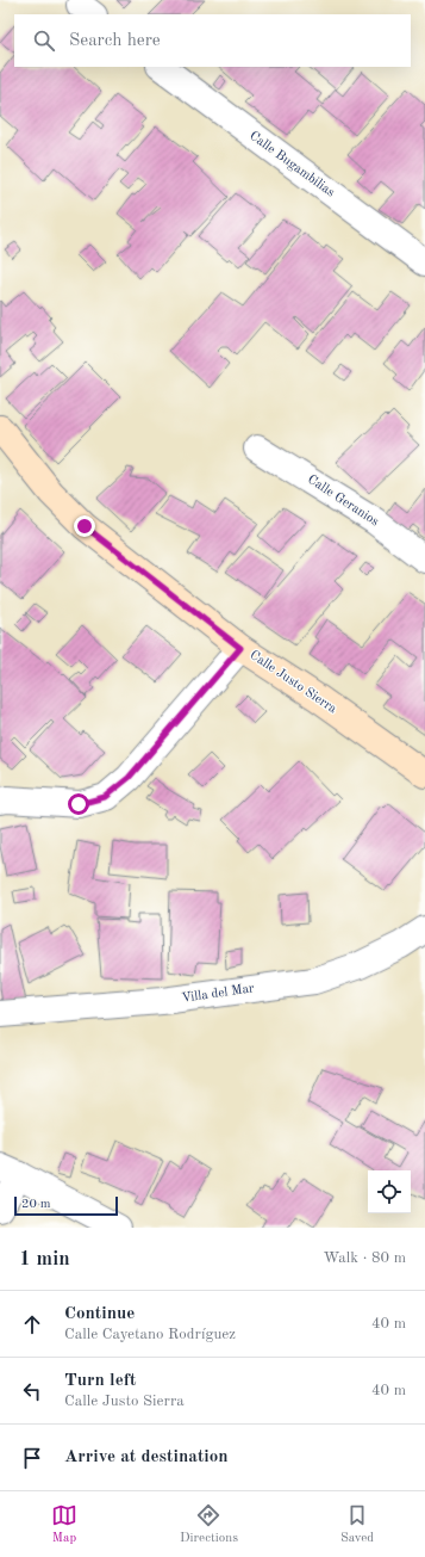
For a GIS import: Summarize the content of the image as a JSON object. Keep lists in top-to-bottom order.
{
  "streets": {
    "street": [
      "Calle Bugambilias",
      "Calle Geranios",
      "Calle Justo Sierra",
      "Villa del Mar"
    ]
  },
  "scale_bar": "20 m",
  "page": {
    "search": "Search here",
    "scale": "20 m",
    "heading": ["1 min", "Walk · 80 m"],
    "list": [
      ["Continue", "Calle Cayetano Rodríguez", "40 m"],
      ["Turn left", "Calle Justo Sierra", "40 m"],
      "Arrive at destination"
    ],
    "nav": ["Map", "Directions", "Saved"]
  }
}
